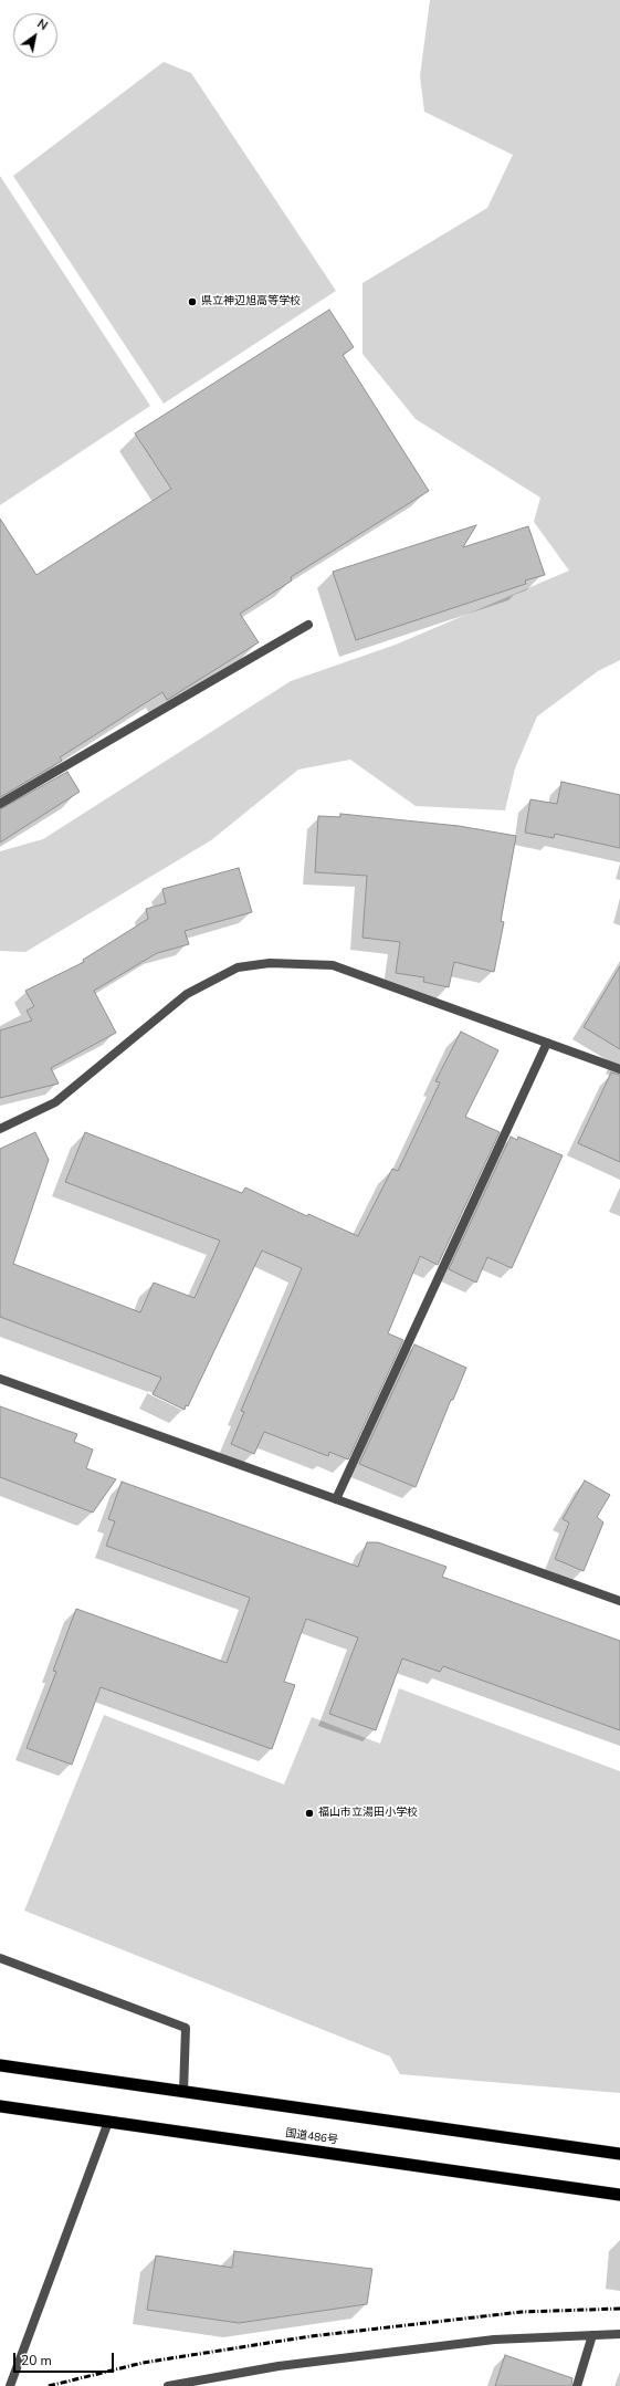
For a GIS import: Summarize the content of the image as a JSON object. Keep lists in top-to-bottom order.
{
  "streets": {
    "highway": ["国道486号"]
  },
  "places": ["県立神辺旭高等学校", "福山市立湯田小学校"],
  "scale_bar": "20 m",
  "north": "top right"
}
